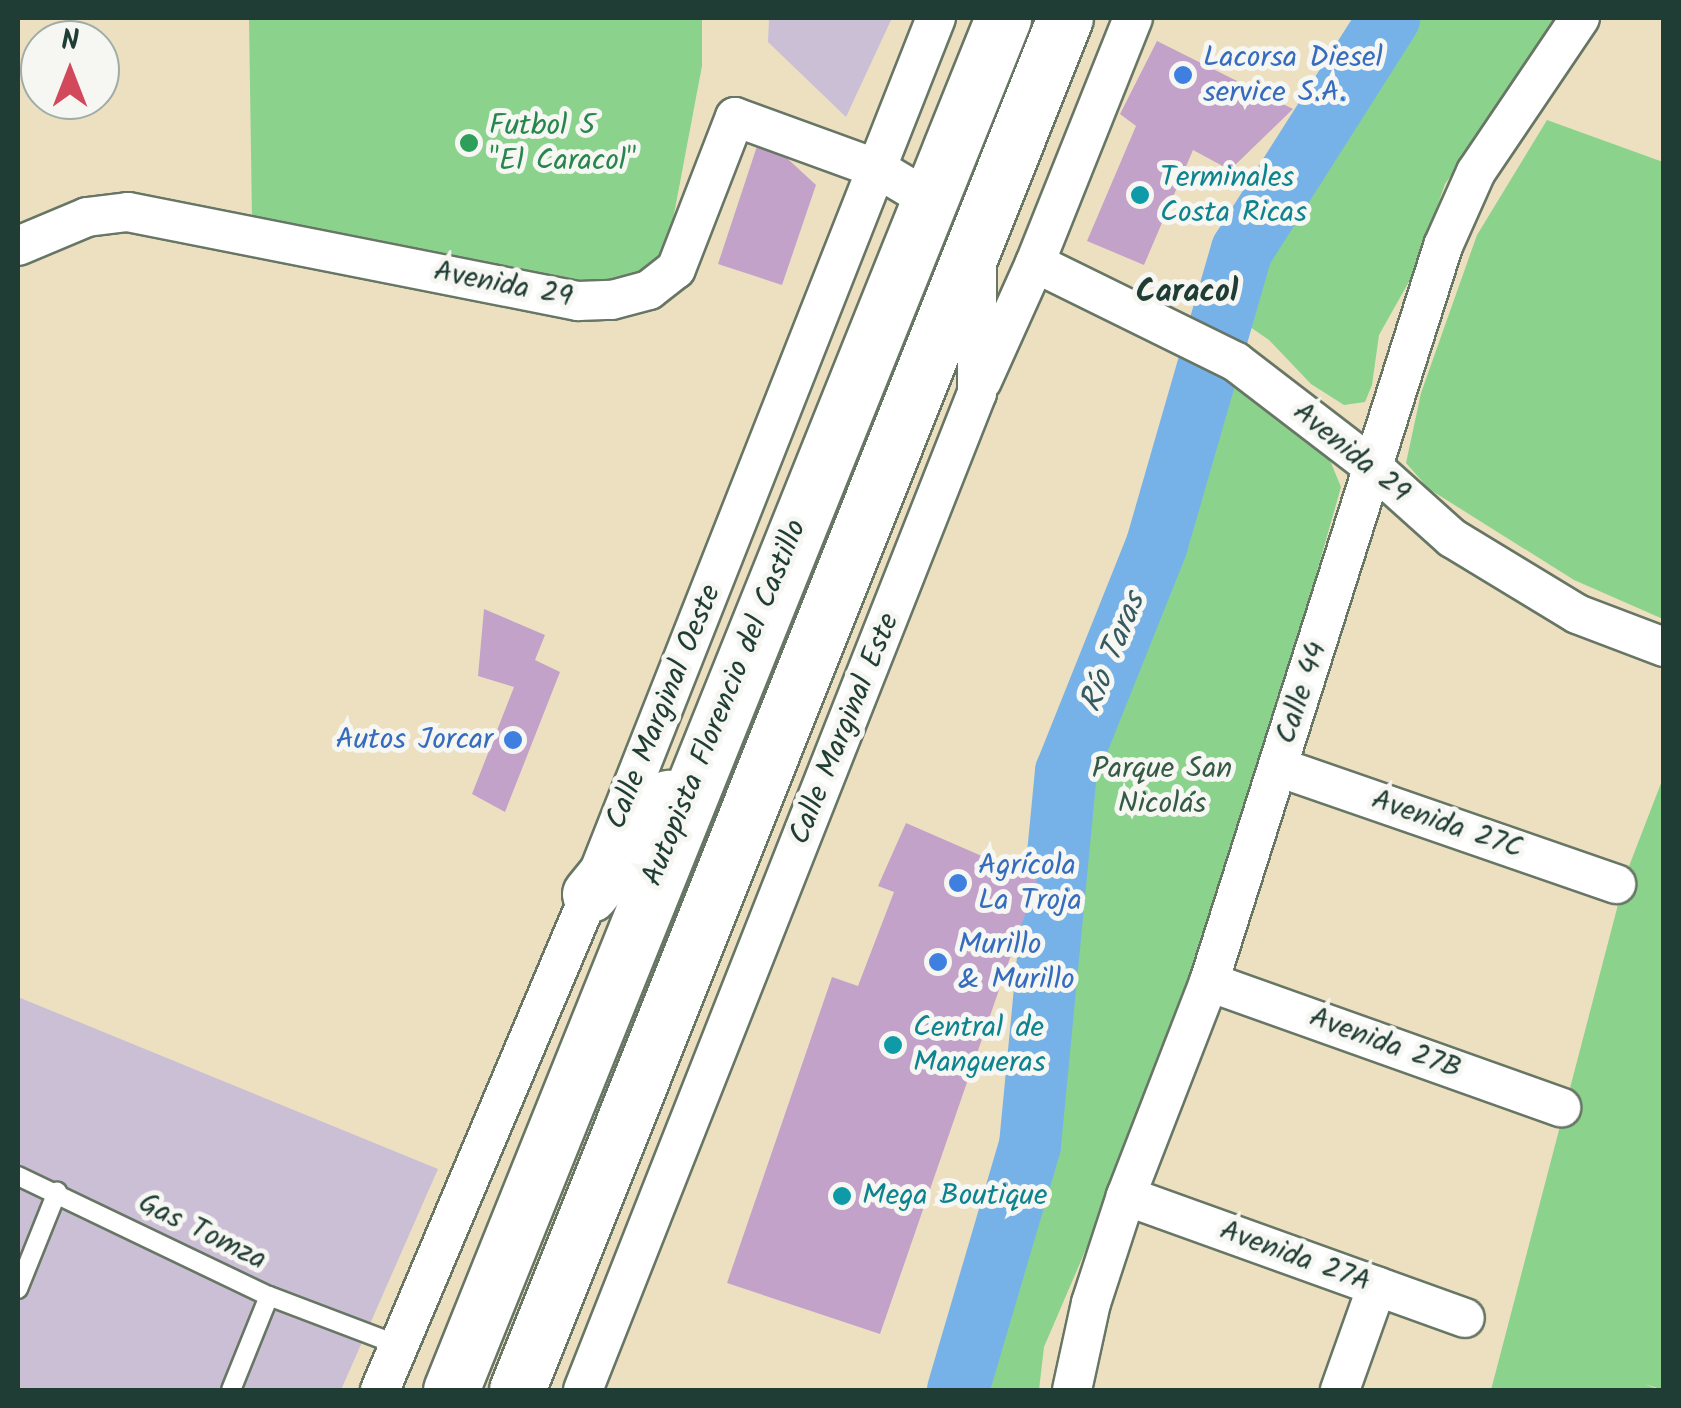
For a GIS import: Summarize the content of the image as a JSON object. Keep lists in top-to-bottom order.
{
  "streets": {
    "highway": ["Autopista Florencio del Castillo"],
    "street": [
      "Avenida 29",
      "Calle 44",
      "Calle Marginal Oeste",
      "Calle Marginal Este",
      "Avenida 27C",
      "Avenida 27B",
      "Avenida 27A"
    ],
    "lane": ["Gas Tomza"]
  },
  "crossings": [
    ["Avenida 29", "Calle 44"],
    ["Avenida 29", "Calle Marginal Oeste"],
    ["Calle 44", "Avenida 27C"],
    ["Calle 44", "Avenida 27B"],
    ["Calle 44", "Avenida 27A"],
    ["Autopista Florencio del Castillo", "Calle Marginal Este"]
  ],
  "districts": ["Caracol"],
  "water": ["Río Taras"],
  "parks": ["Parque San Nicolás"],
  "places": [
    "Lacorsa Diesel service S.A.",
    "Futbol 5 \"El Caracol\"",
    "Terminales Costa Ricas",
    "Autos Jorcar",
    "Agrícola La Troja",
    "Murillo & Murillo",
    "Central de Mangueras",
    "Mega Boutique"
  ],
  "north": "top"
}
